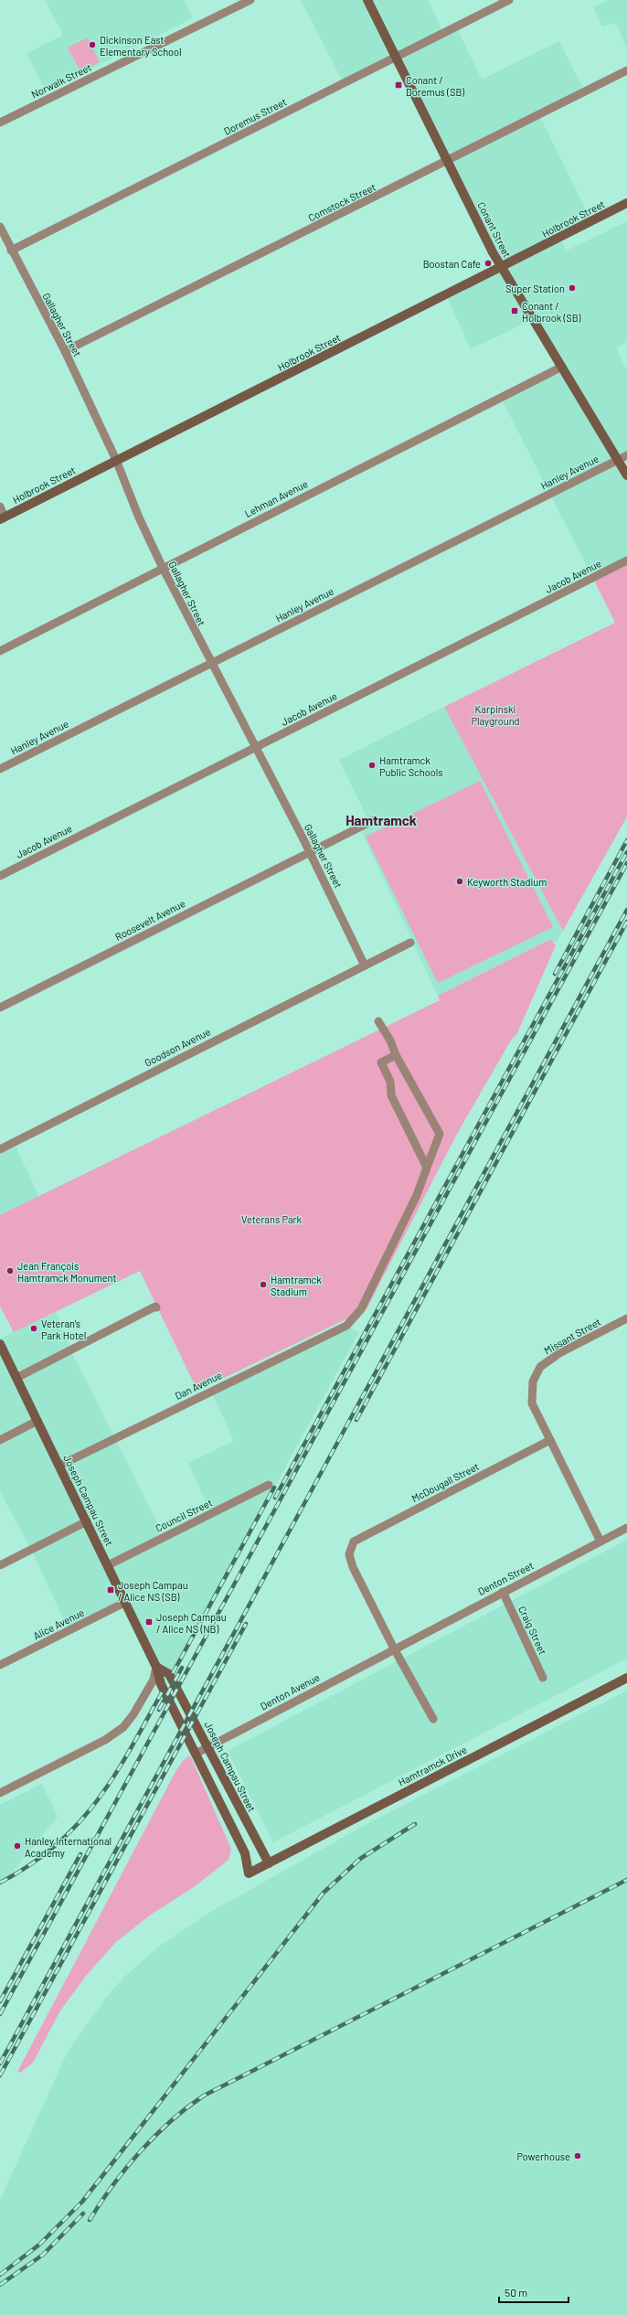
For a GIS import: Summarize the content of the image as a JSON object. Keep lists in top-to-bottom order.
{
  "streets": {
    "street": [
      "Norwalk Street",
      "Doremus Street",
      "Comstock Street",
      "Holbrook Street",
      "Conant Street",
      "Gallagher Street",
      "Hanley Avenue",
      "Lehman Avenue",
      "Jacob Avenue",
      "Roosevelt Avenue",
      "Goodson Avenue",
      "Missant Street",
      "Dan Avenue",
      "McDougall Street",
      "Joseph Campau Street",
      "Council Street",
      "Denton Street",
      "Alice Avenue",
      "Craig Street",
      "Denton Avenue",
      "Hamtramck Drive"
    ]
  },
  "crossings": [
    ["Doremus Street", "Conant Street"],
    ["Doremus Street", "Gallagher Street"],
    ["Comstock Street", "Conant Street"],
    ["Comstock Street", "Gallagher Street"],
    ["Holbrook Street", "Conant Street"],
    ["Holbrook Street", "Gallagher Street"],
    ["Conant Street", "Hanley Avenue"],
    ["Conant Street", "Lehman Avenue"],
    ["Gallagher Street", "Hanley Avenue"],
    ["Gallagher Street", "Lehman Avenue"],
    ["Gallagher Street", "Jacob Avenue"],
    ["Gallagher Street", "Roosevelt Avenue"],
    ["Gallagher Street", "Goodson Avenue"],
    ["Missant Street", "McDougall Street"],
    ["Dan Avenue", "Joseph Campau Street"],
    ["McDougall Street", "Denton Street"],
    ["McDougall Street", "Denton Avenue"],
    ["Joseph Campau Street", "Council Street"],
    ["Joseph Campau Street", "Alice Avenue"],
    ["Joseph Campau Street", "Denton Avenue"],
    ["Joseph Campau Street", "Hamtramck Drive"],
    ["Denton Street", "Craig Street"],
    ["Denton Street", "Denton Avenue"]
  ],
  "districts": ["Hamtramck"],
  "parks": ["Karpinski Playground", "Veterans Park"],
  "places": {
    "other": [
      "Dickinson East Elementary School",
      "Boostan Cafe",
      "Super Station",
      "Hamtramck Public Schools",
      "Keyworth Stadium",
      "Jean François Hamtramck Monument",
      "Hamtramck Stadium",
      "Veteran's Park Hotel",
      "Hanley International Academy",
      "Powerhouse"
    ],
    "transit": [
      "Conant / Doremus (SB)",
      "Conant / Holbrook (SB)",
      "Joseph Campau / Alice NS (SB)",
      "Joseph Campau / Alice NS (NB)"
    ]
  },
  "scale_bar": "50 m"
}
